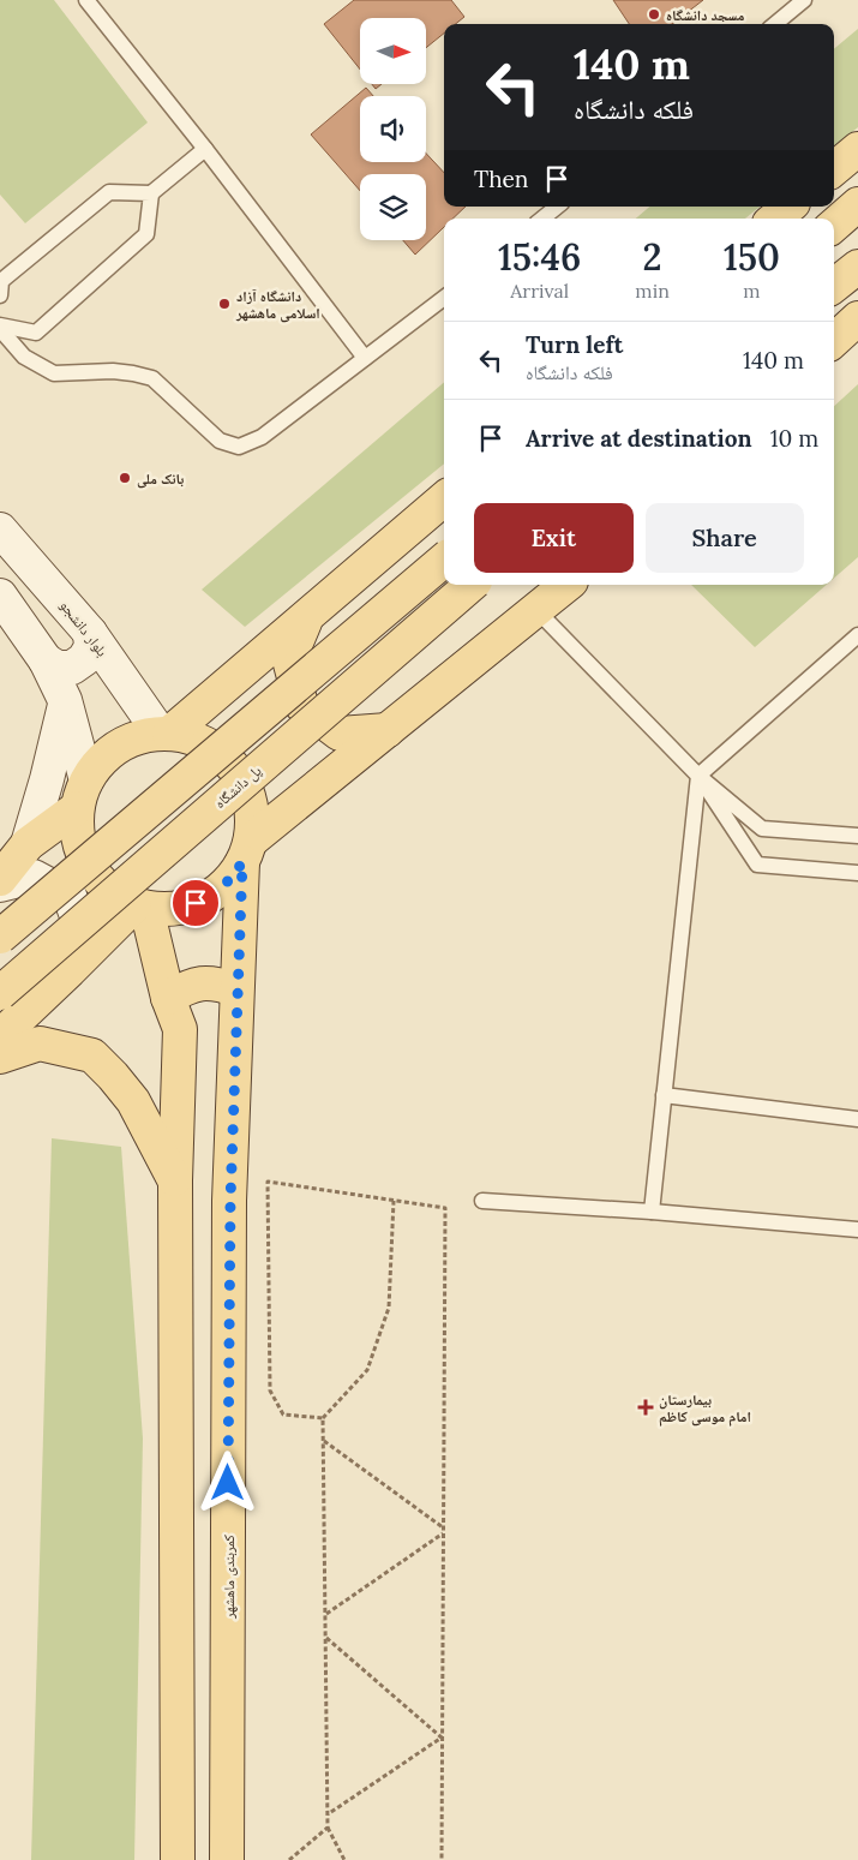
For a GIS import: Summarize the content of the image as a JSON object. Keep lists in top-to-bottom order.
{
  "streets": {
    "main road": ["بلوار دانشجو", "پل دانشگاه", "کمربندی ماهشهر"]
  },
  "crossings": [
    ["بلوار دانشجو", "کمربندی ماهشهر"]
  ],
  "places": {
    "other": ["مسجد دانشگاه", "دانشگاه آزاد اسلامی ماهشهر", "بانک ملی"],
    "health": ["بیمارستان امام موسی کاظم"]
  },
  "north": "right",
  "page": {
    "turn": ["140 m", "فلکه دانشگاه"],
    "then": "Then",
    "eta": [
      "15:46",
      "Arrival",
      "2",
      "min",
      "150",
      "m"
    ],
    "list": [
      {
        "name": "Turn left",
        "note": "فلکه دانشگاه",
        "value": "140 m"
      },
      {
        "name": "Arrive at destination",
        "value": "10 m"
      }
    ],
    "buttons": ["Exit", "Share"]
  }
}
